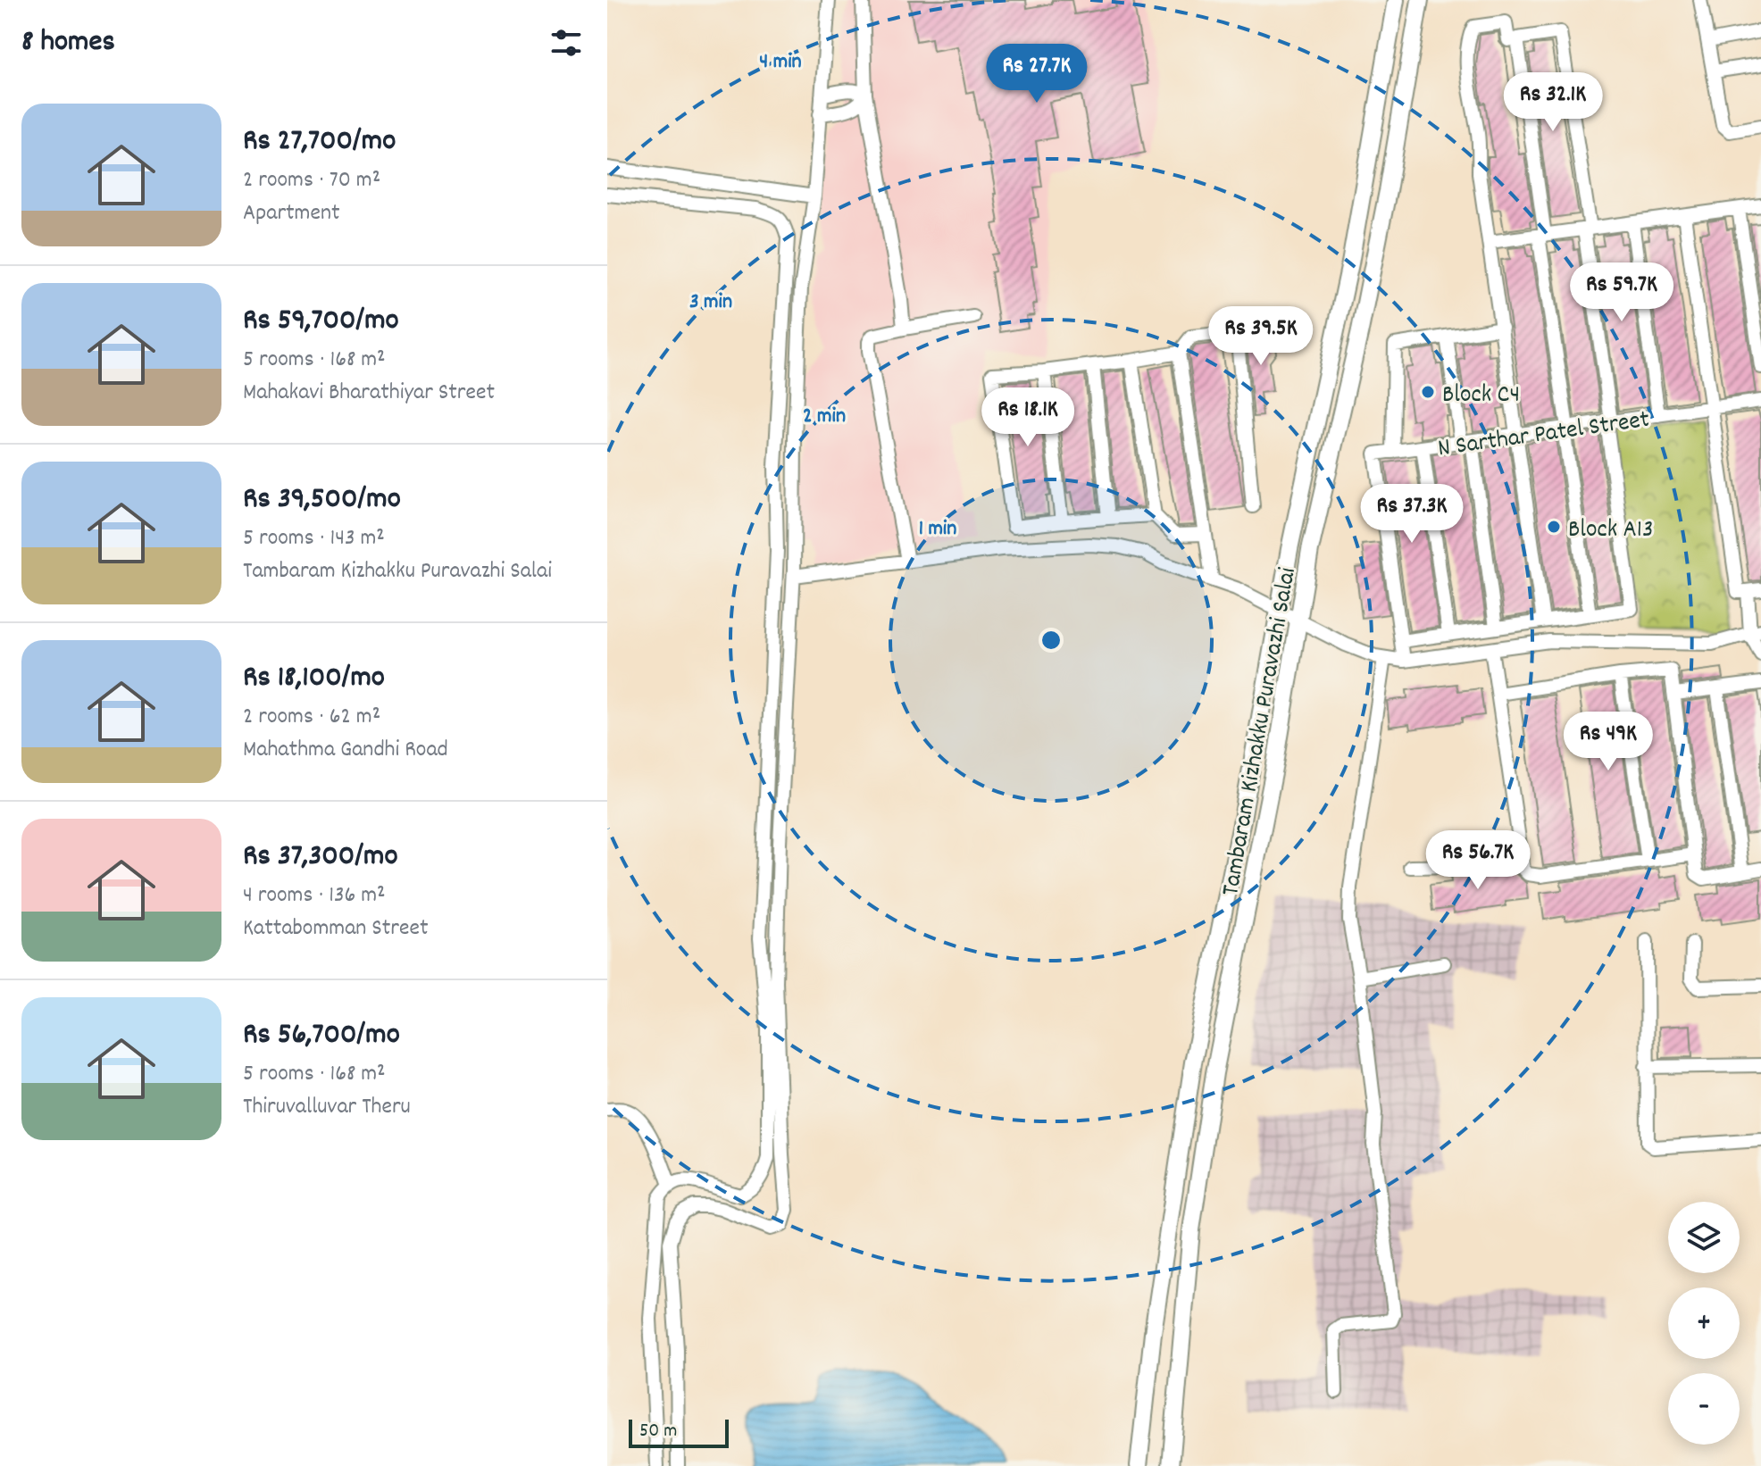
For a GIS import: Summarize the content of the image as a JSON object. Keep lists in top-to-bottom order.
{
  "streets": {
    "main road": ["Tambaram Kizhakku Puravazhi Salai"],
    "street": ["N Sarthar Patel Street"]
  },
  "places": ["Block C4", "Block A13"],
  "scale_bar": "50 m",
  "page": {
    "heading": "8 homes",
    "price": [
      "Rs 27.7K",
      "Rs 32.1K",
      "Rs 59.7K",
      "Rs 39.5K",
      "Rs 18.1K",
      "Rs 37.3K",
      "Rs 49K",
      "Rs 56.7K"
    ],
    "list": [
      {
        "name": "Rs 27,700/mo",
        "note": "2 rooms · 70 m² · Apartment"
      },
      {
        "name": "Rs 59,700/mo",
        "note": "5 rooms · 168 m² · Mahakavi Bharathiyar Street"
      },
      {
        "name": "Rs 39,500/mo",
        "note": "5 rooms · 143 m² · Tambaram Kizhakku Puravazhi Salai"
      },
      {
        "name": "Rs 18,100/mo",
        "note": "2 rooms · 62 m² · Mahathma Gandhi Road"
      },
      {
        "name": "Rs 37,300/mo",
        "note": "4 rooms · 136 m² · Kattabomman Street"
      },
      {
        "name": "Rs 56,700/mo",
        "note": "5 rooms · 168 m² · Thiruvalluvar Theru"
      }
    ],
    "map_buttons": ["+", "−"],
    "scale": "50 m"
  },
  "rings": [
    "4 min",
    "3 min",
    "2 min",
    "1 min"
  ]
}
